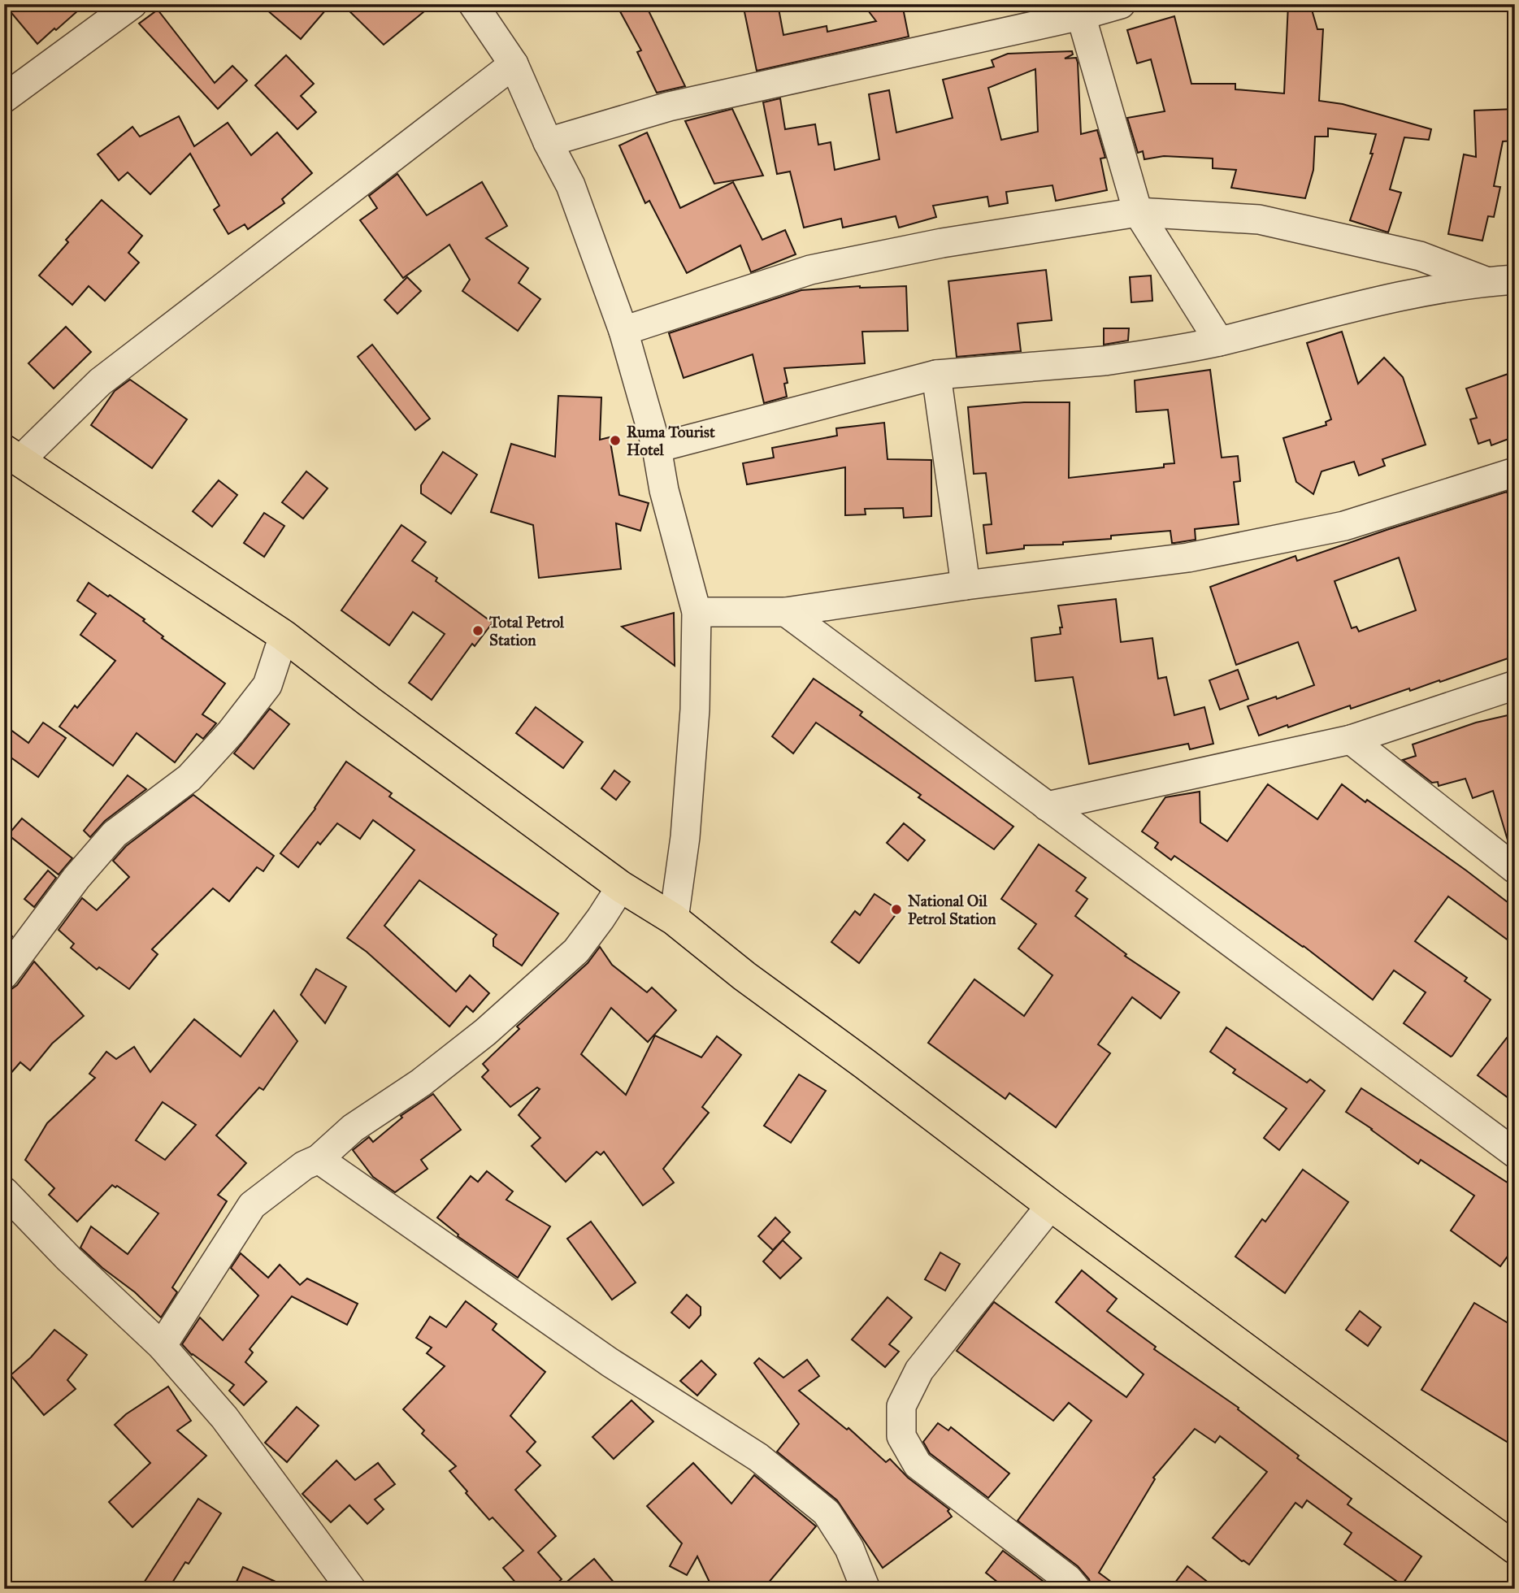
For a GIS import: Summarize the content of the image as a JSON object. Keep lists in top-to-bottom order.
{
  "places": ["Ruma Tourist Hotel", "Total Petrol Station", "National Oil Petrol Station"]
}
